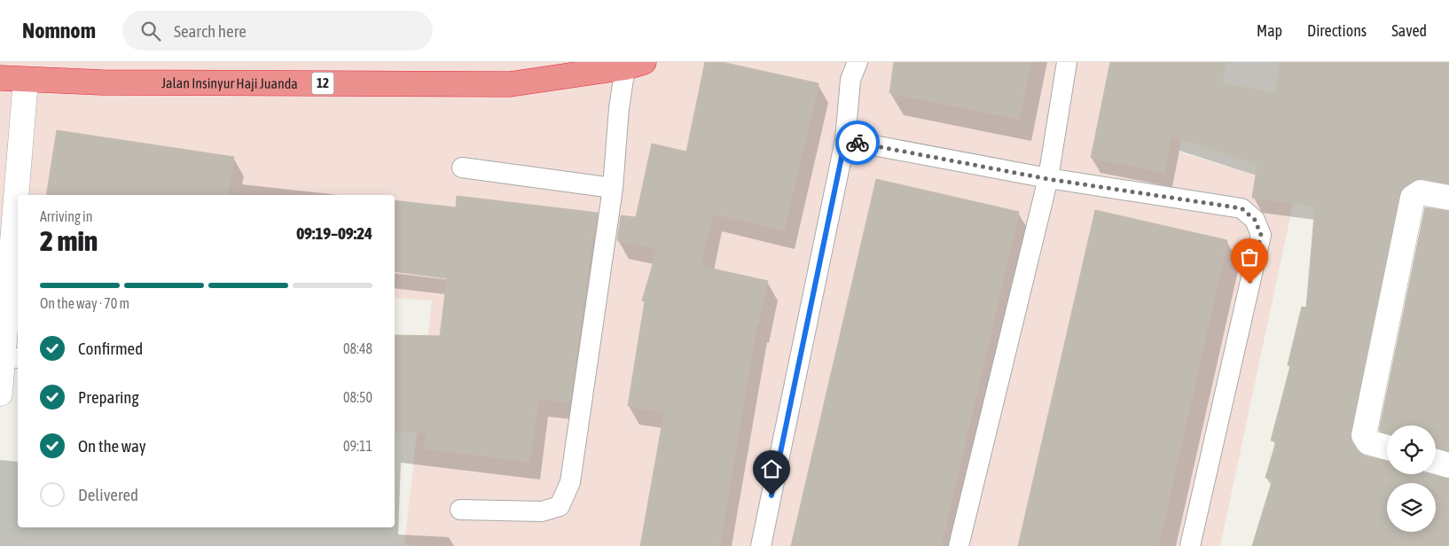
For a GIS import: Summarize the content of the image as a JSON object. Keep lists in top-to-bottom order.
{
  "streets": {
    "highway": ["Jalan Insinyur Haji Juanda", "12"]
  },
  "page": {
    "header": "Nomnom",
    "search": "Search here",
    "nav": ["Map", "Directions", "Saved"],
    "heading": ["2 min", "Arriving in", "09:19–09:24"],
    "bar": "On the way · 70 m",
    "list": [
      ["Confirmed", "08:48"],
      ["Preparing", "08:50"],
      ["On the way", "09:11"],
      "Delivered"
    ]
  }
}
